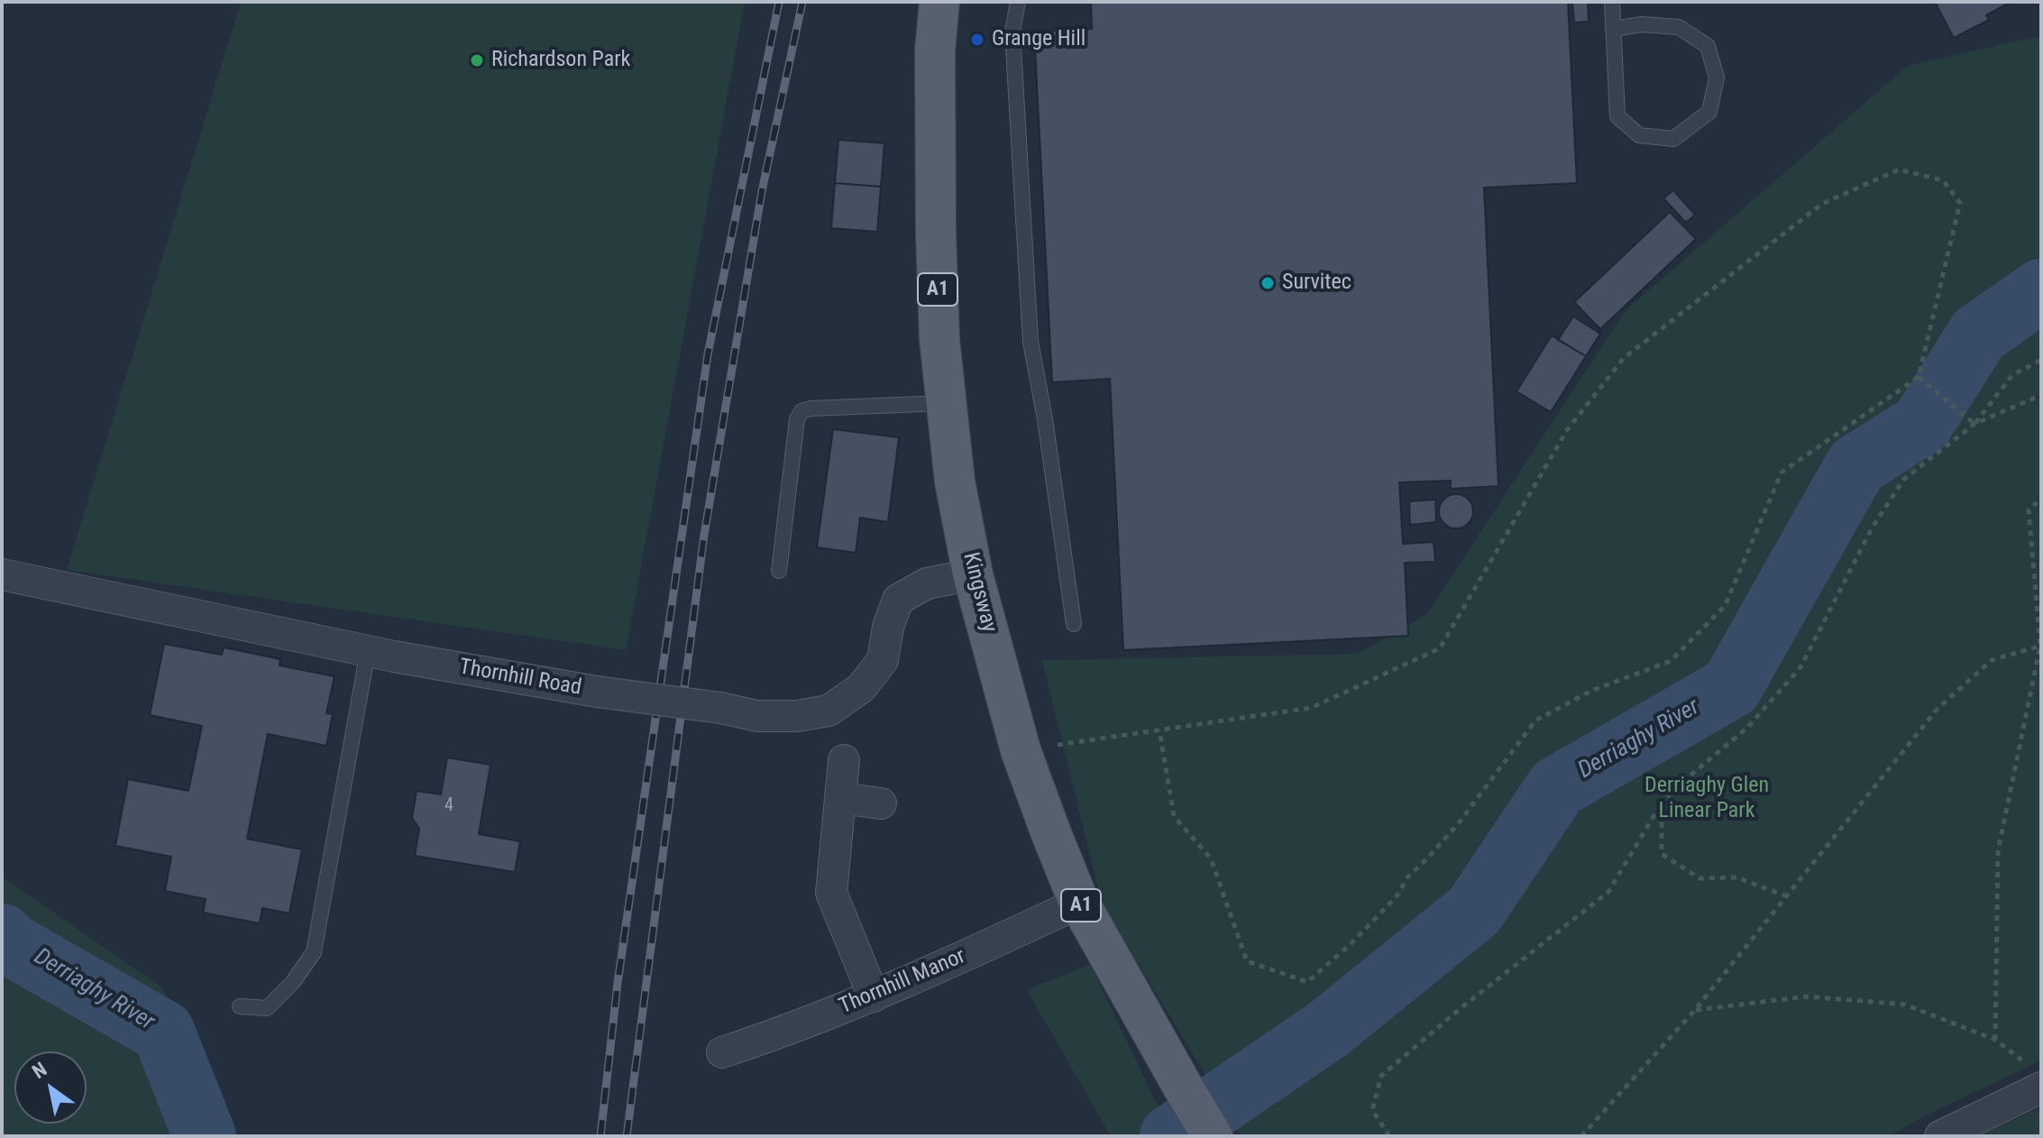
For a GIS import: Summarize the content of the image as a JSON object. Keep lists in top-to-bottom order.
{
  "streets": {
    "main road": ["A1", "Kingsway"],
    "street": ["Thornhill Road", "Thornhill Manor"]
  },
  "crossings": [
    ["Kingsway", "Thornhill Road"],
    ["Kingsway", "Thornhill Manor"]
  ],
  "water": ["Derriaghy River"],
  "parks": ["Derriaghy Glen Linear Park"],
  "places": ["Grange Hill", "Richardson Park", "Survitec"],
  "house_numbers": ["4"],
  "north": "top left"
}
